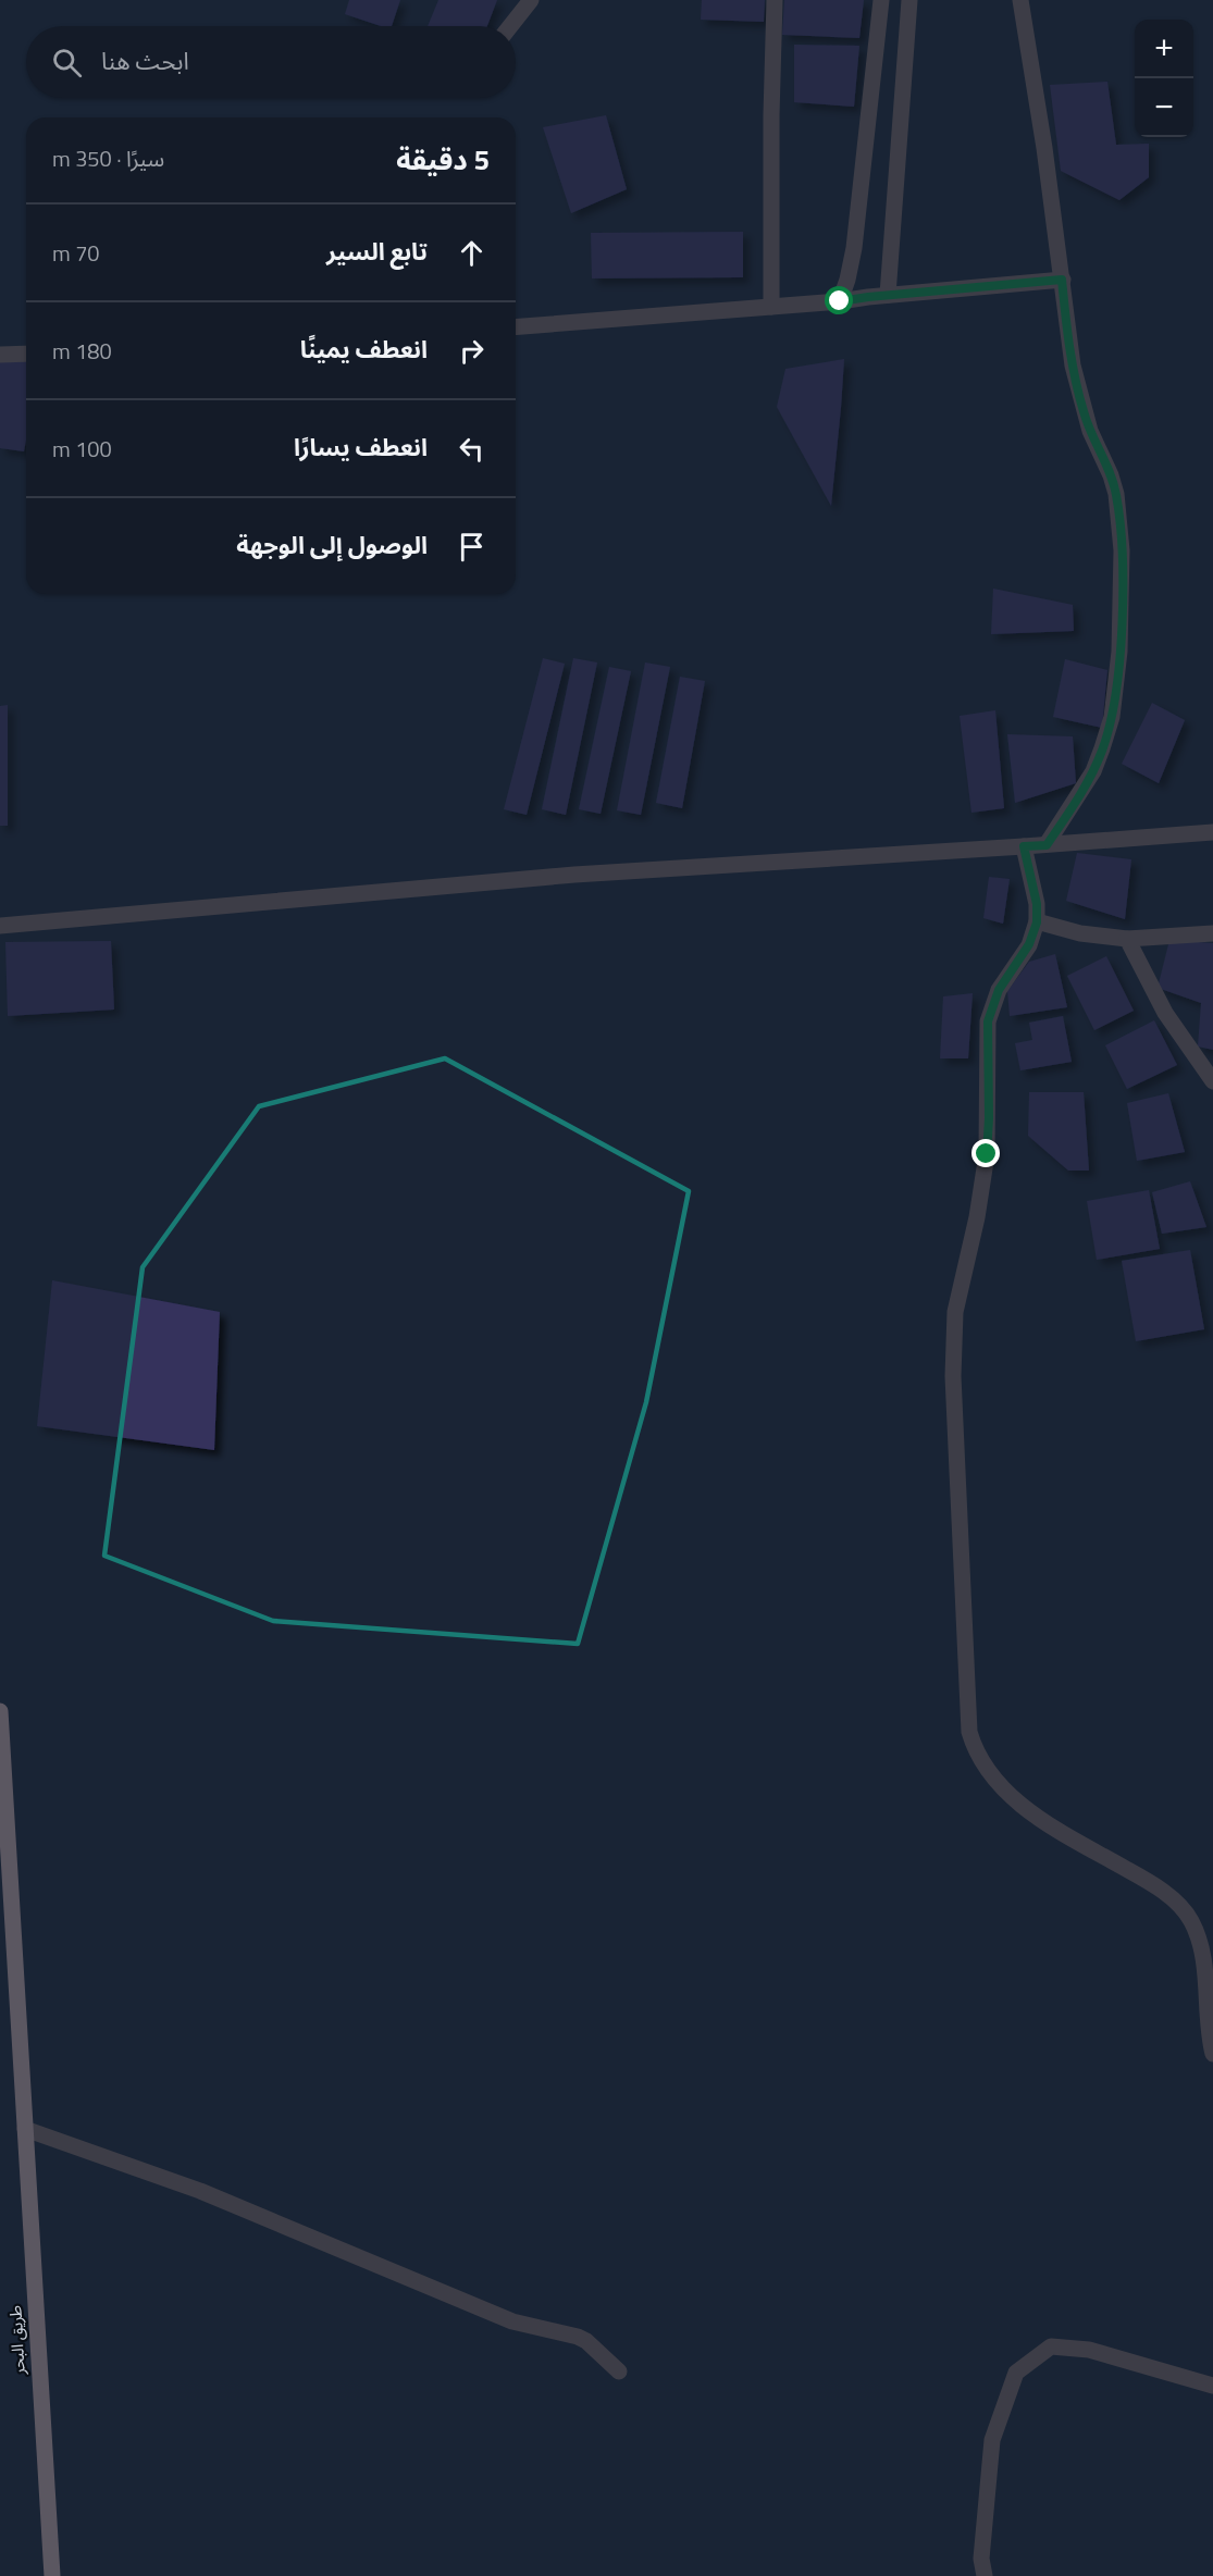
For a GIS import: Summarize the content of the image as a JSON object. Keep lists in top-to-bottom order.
{
  "streets": {
    "main road": ["طريق البحر"]
  },
  "page": {
    "map_buttons": ["+", "−"],
    "search": "ابحث هنا",
    "heading": ["5 دقيقة", "سيرًا · 350 m"],
    "list": [
      ["تابع السير", "70 m"],
      ["انعطف يمينًا", "180 m"],
      ["انعطف يسارًا", "100 m"],
      "الوصول إلى الوجهة"
    ]
  }
}
